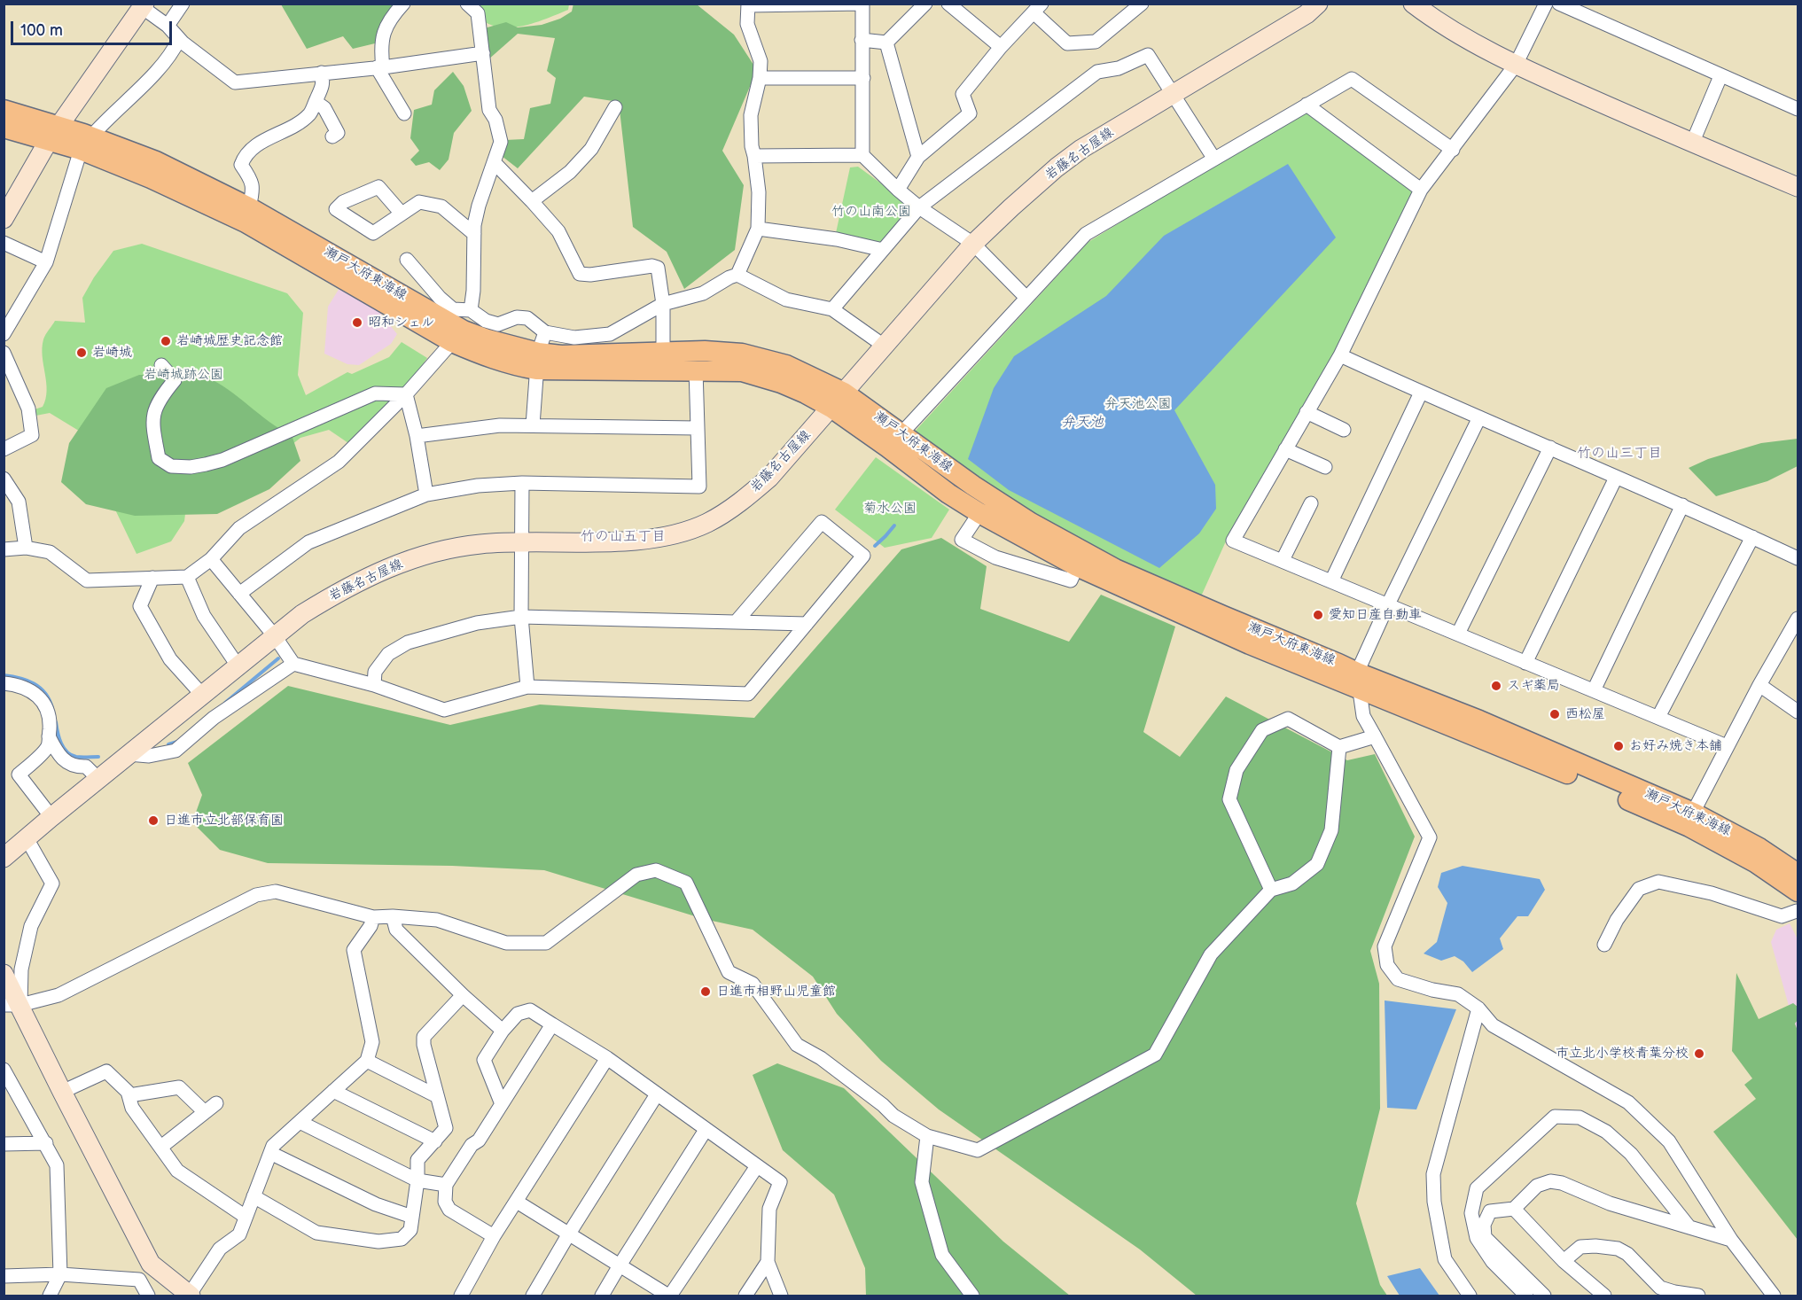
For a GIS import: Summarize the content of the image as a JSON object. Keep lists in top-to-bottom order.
{
  "streets": {
    "main road": ["岩藤名古屋線", "瀬戸大府東海線"]
  },
  "crossings": [
    ["岩藤名古屋線", "瀬戸大府東海線"]
  ],
  "districts": ["竹の山三丁目", "竹の山五丁目"],
  "water": ["弁天池"],
  "parks": [
    "竹の山南公園",
    "岩崎城跡公園",
    "弁天池公園",
    "菊水公園"
  ],
  "places": [
    "昭和シェル",
    "岩崎城歴史記念館",
    "岩崎城",
    "愛知日産自動車",
    "スギ薬局",
    "西松屋",
    "お好み焼き本舗",
    "日進市立北部保育園",
    "日進市相野山児童館",
    "市立北小学校青葉分校"
  ],
  "scale_bar": "100 m"
}
